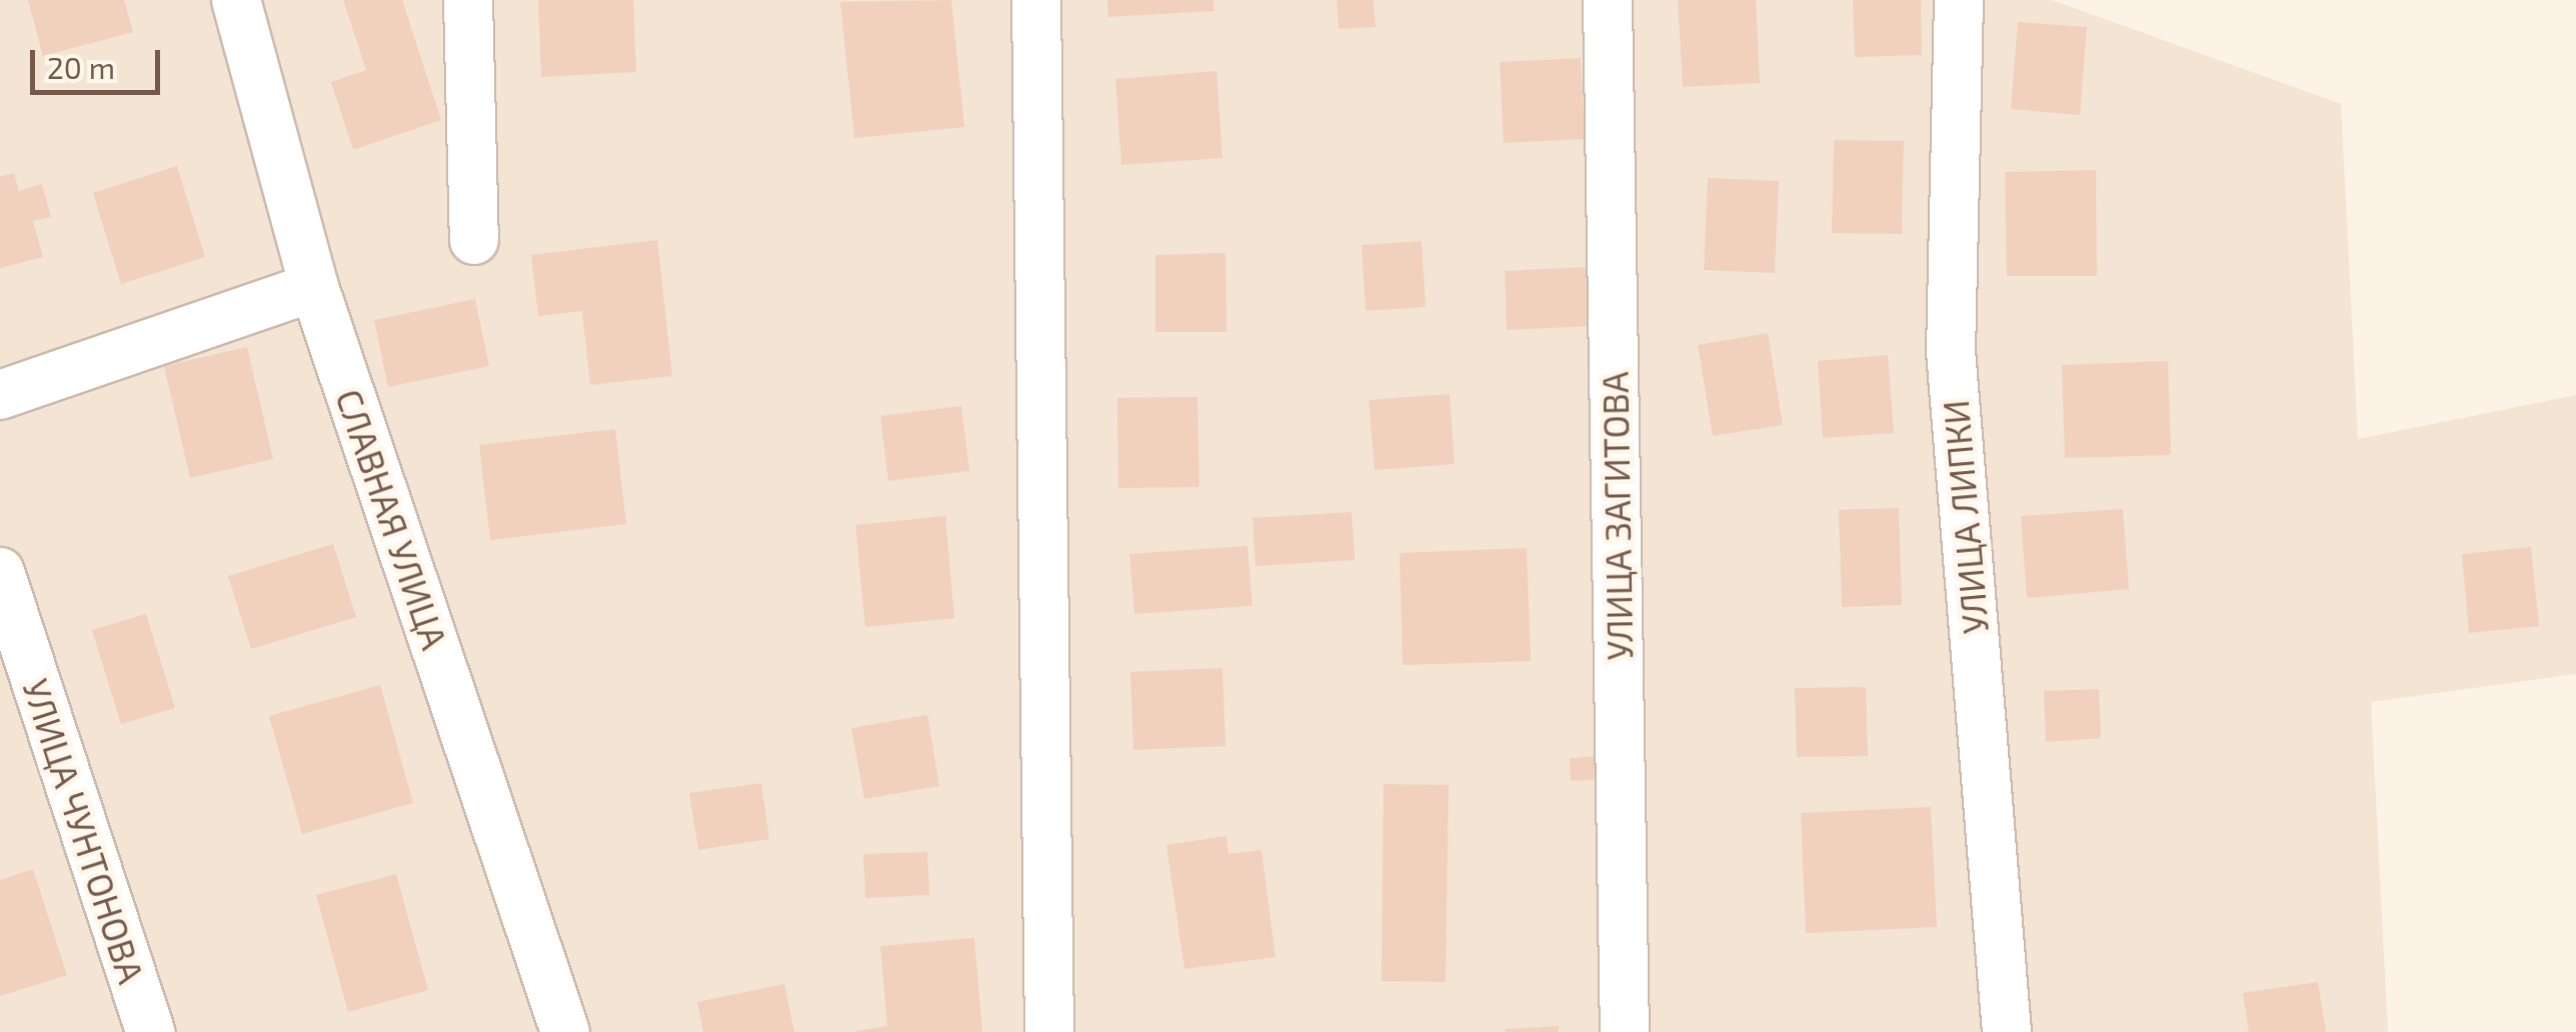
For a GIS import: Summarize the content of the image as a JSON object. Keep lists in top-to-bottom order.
{
  "streets": {
    "street": [
      "УЛИЦА ЗАГИТОВА",
      "УЛИЦА ЛИПКИ",
      "СЛАВНАЯ УЛИЦА",
      "УЛИЦА ЧУНТОНОВА"
    ]
  },
  "scale_bar": "20 m"
}
